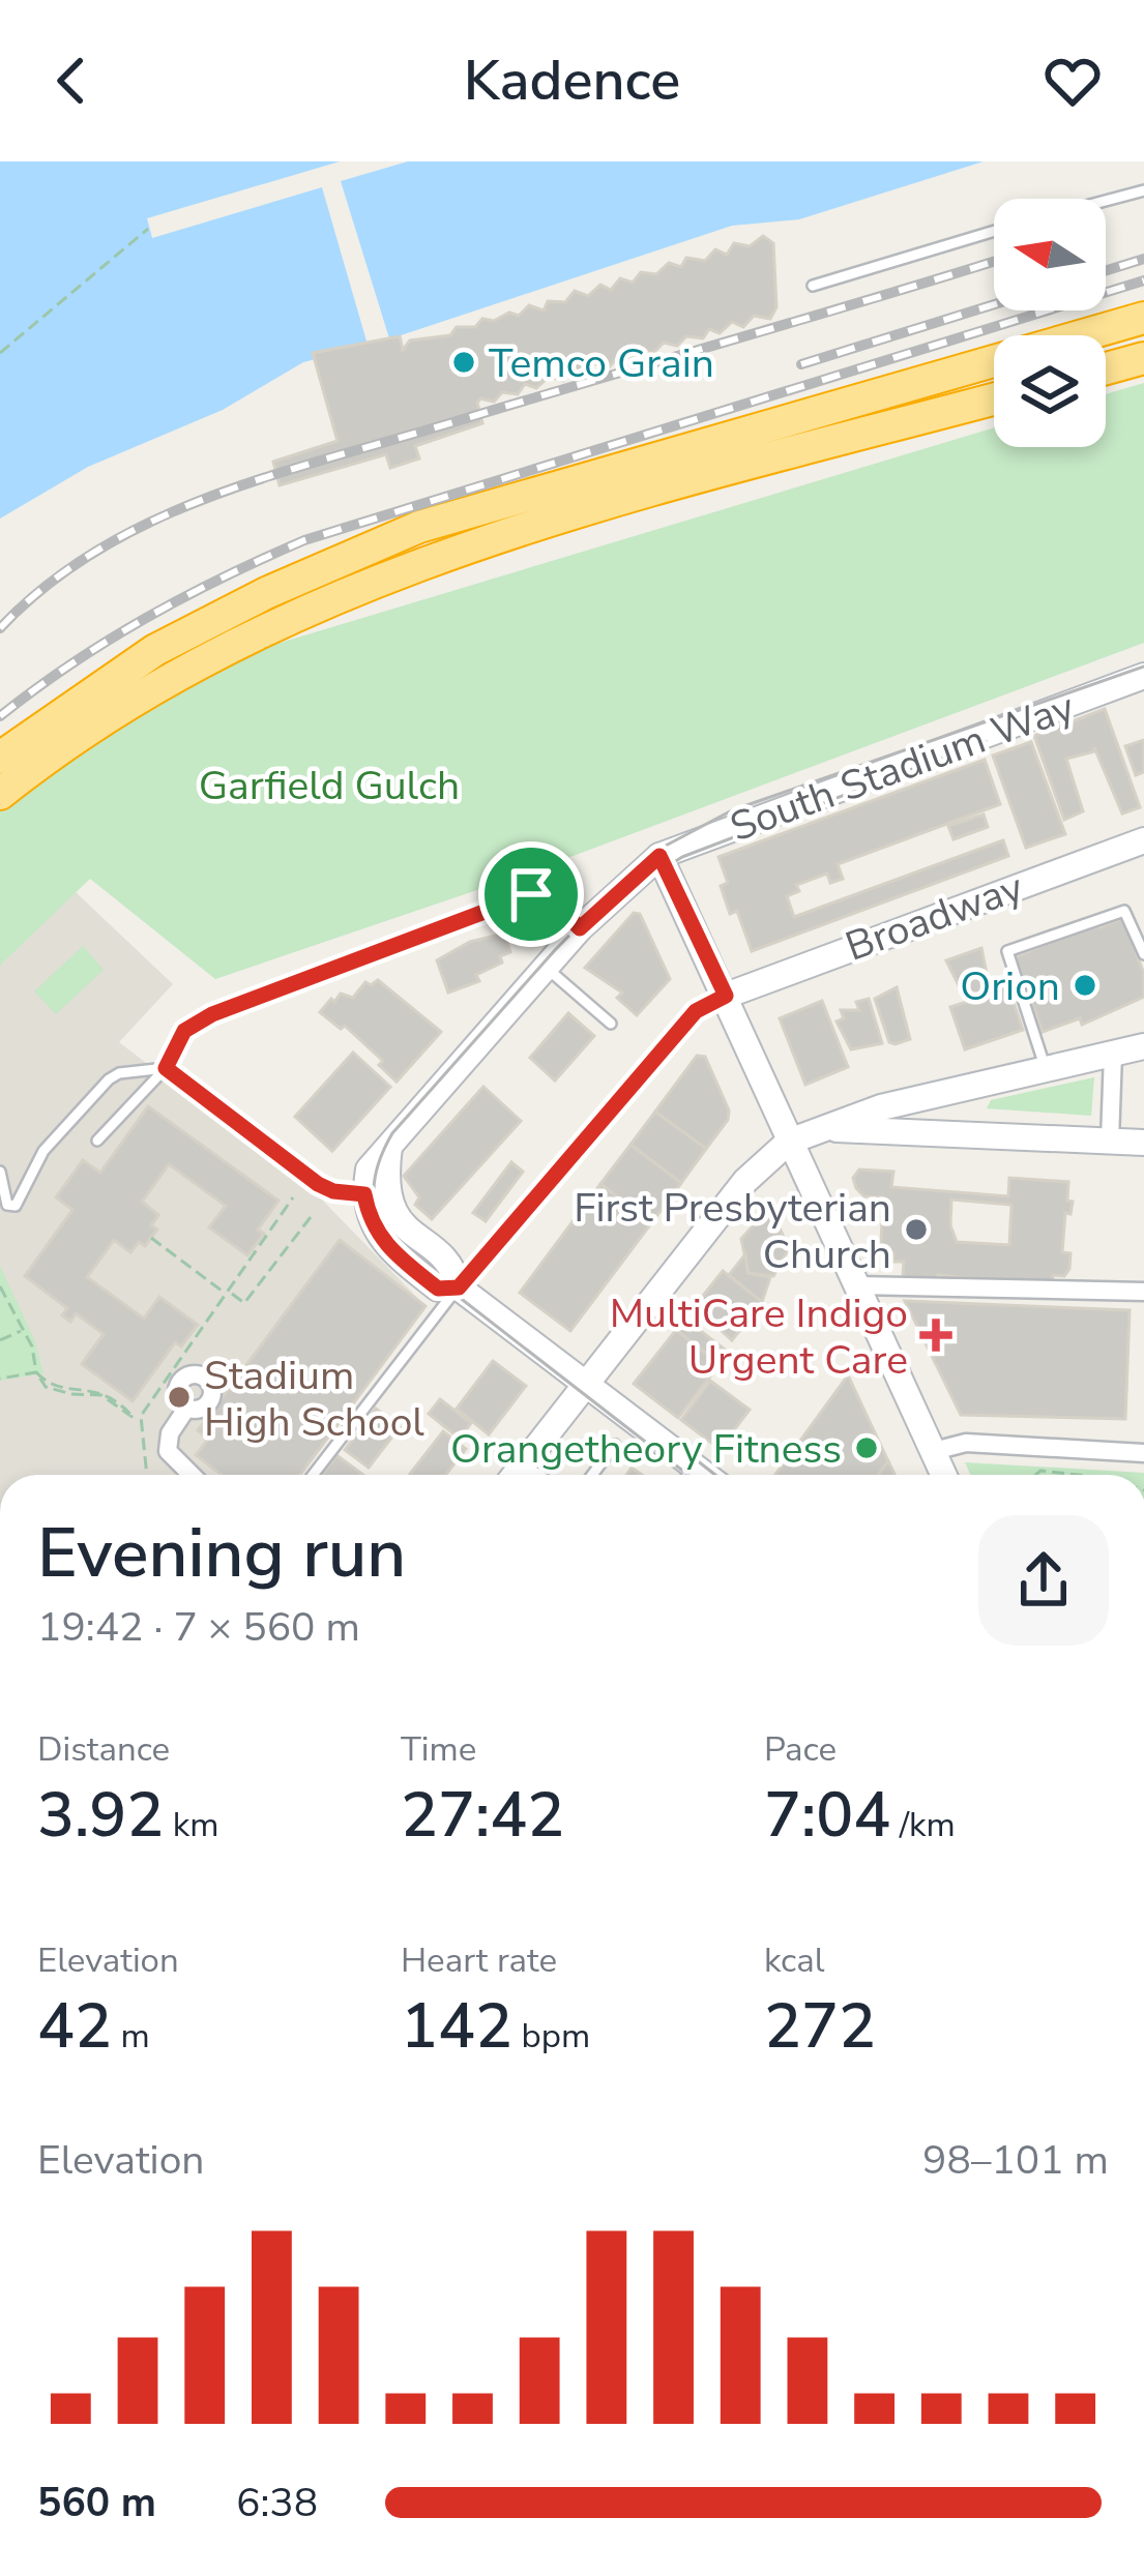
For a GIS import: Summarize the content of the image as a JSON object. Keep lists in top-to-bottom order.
{
  "streets": {
    "street": ["South Stadium Way", "Broadway"]
  },
  "parks": ["Garfield Gulch"],
  "places": {
    "other": [
      "Temco Grain",
      "Orion",
      "First Presbyterian Church",
      "Stadium High School",
      "Orangetheory Fitness"
    ],
    "health": ["MultiCare Indigo Urgent Care"]
  },
  "north": "left",
  "page": {
    "header": "Kadence",
    "heading": ["Evening run", "19:42 · 7 × 560 m"],
    "stats": [
      ["Distance", "3.92 km"],
      ["Time", "27:42"],
      ["Pace", "7:04 /km"],
      ["Elevation", "42 m"],
      ["Heart rate", "142 bpm"],
      ["kcal", "272"]
    ],
    "chart": ["Elevation", "98–101 m"],
    "list": [
      {
        "name": "560 m",
        "note": "6:38"
      }
    ]
  }
}
